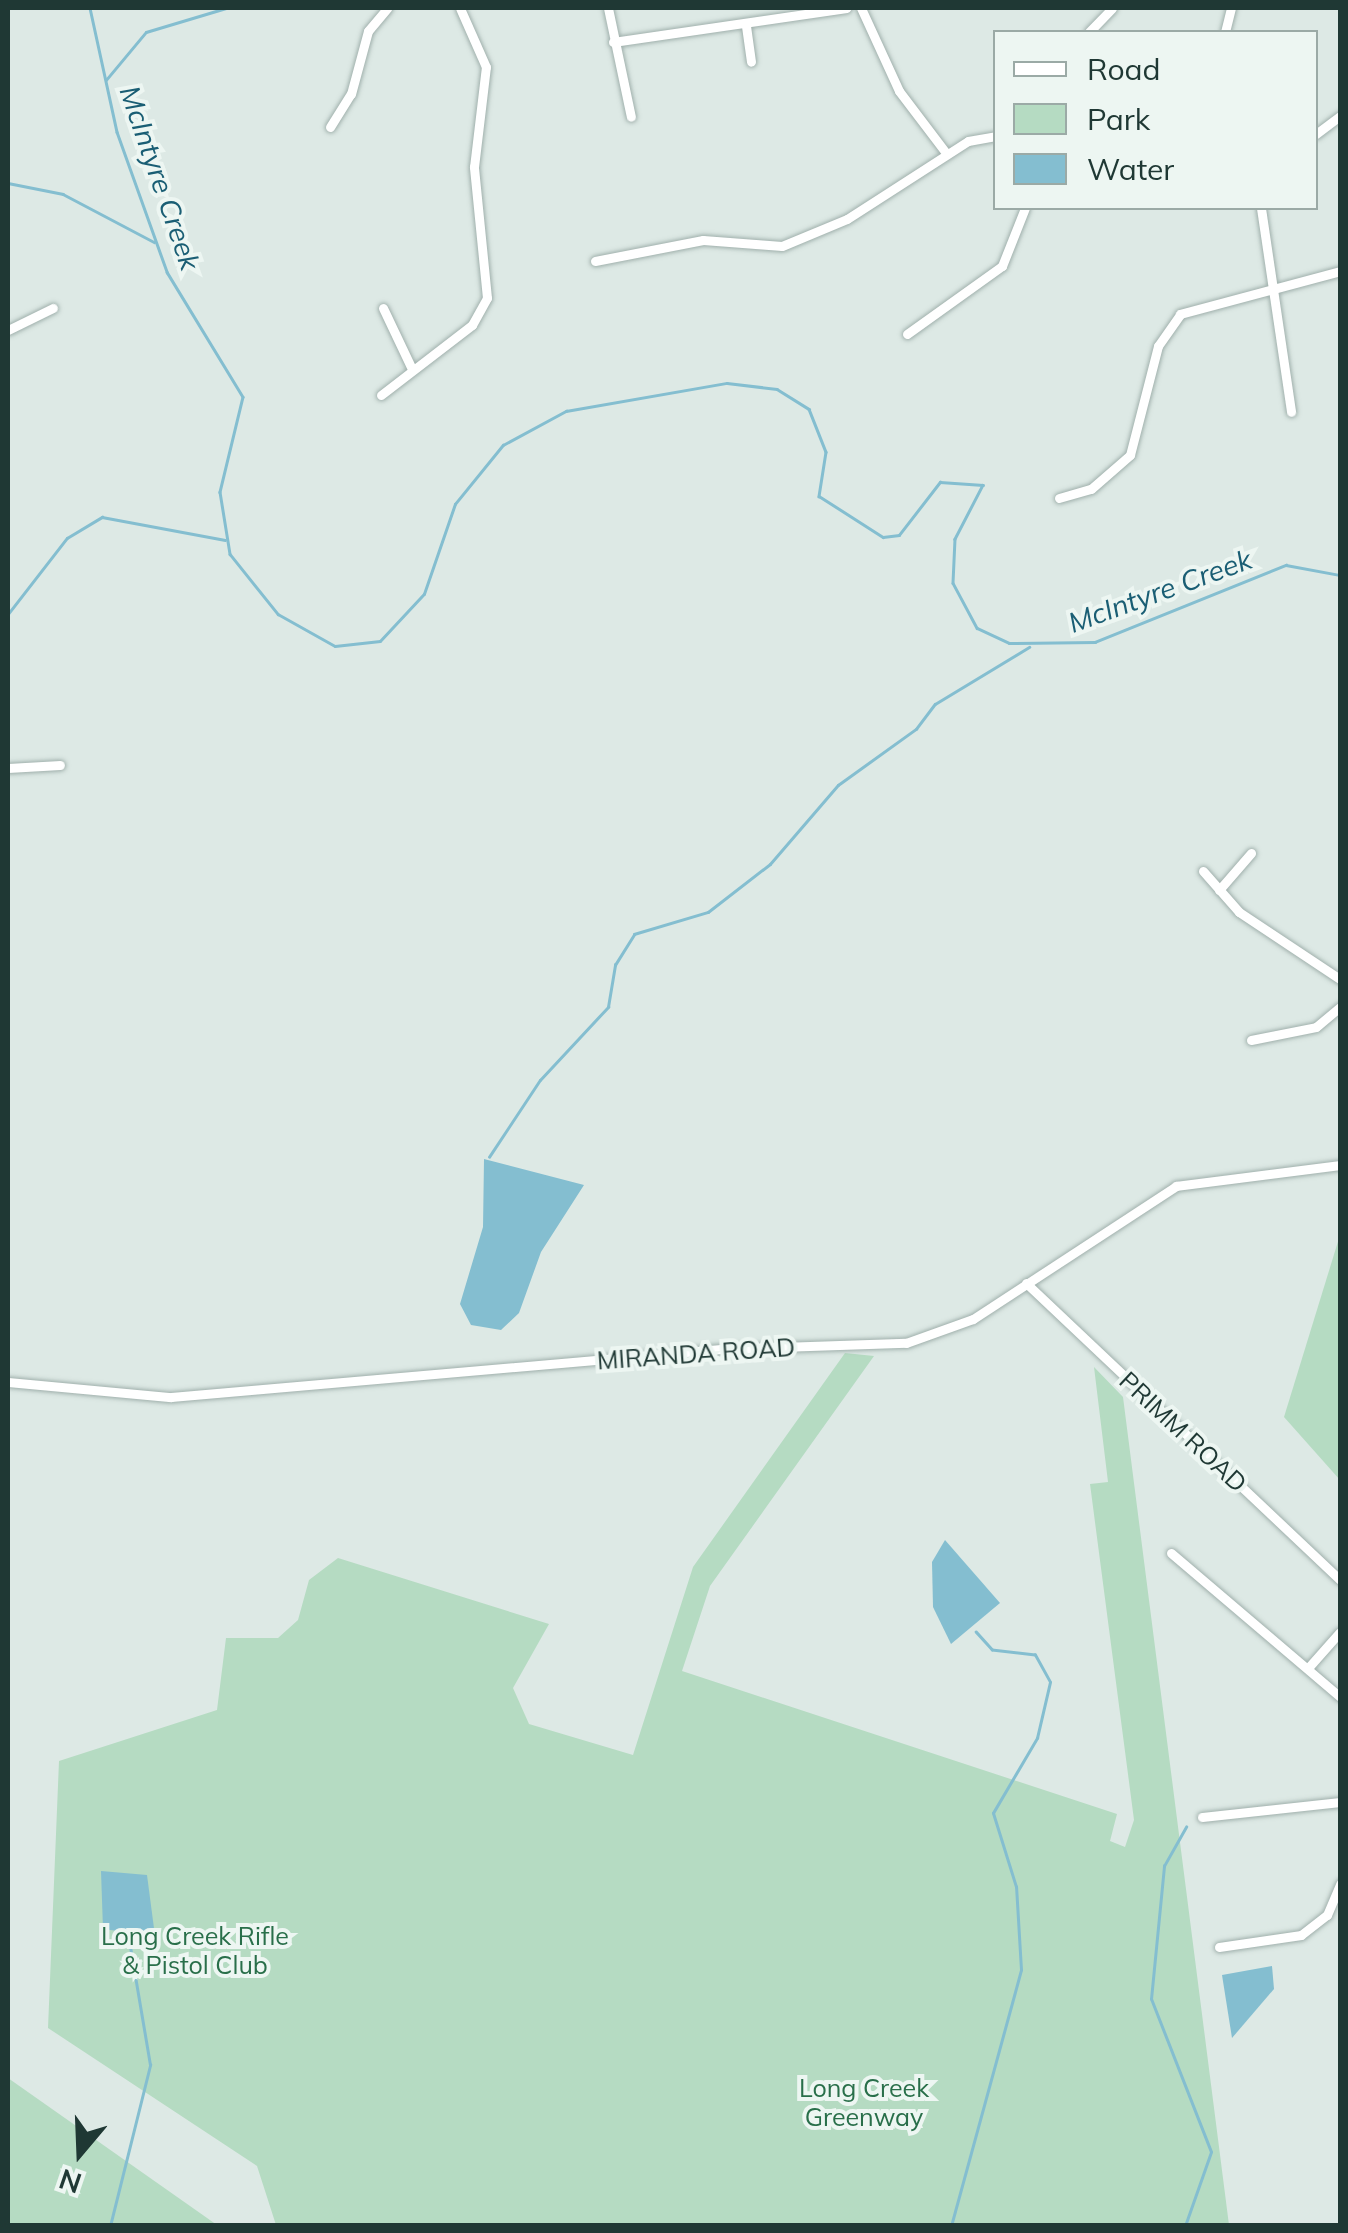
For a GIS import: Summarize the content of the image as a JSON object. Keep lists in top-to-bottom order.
{
  "streets": {
    "street": ["MIRANDA ROAD", "PRIMM ROAD"]
  },
  "crossings": [
    ["MIRANDA ROAD", "PRIMM ROAD"]
  ],
  "water": ["McIntyre Creek"],
  "parks": ["Long Creek Rifle & Pistol Club", "Long Creek Greenway"],
  "legend": ["Road", "Park", "Water"],
  "north": "bottom"
}
